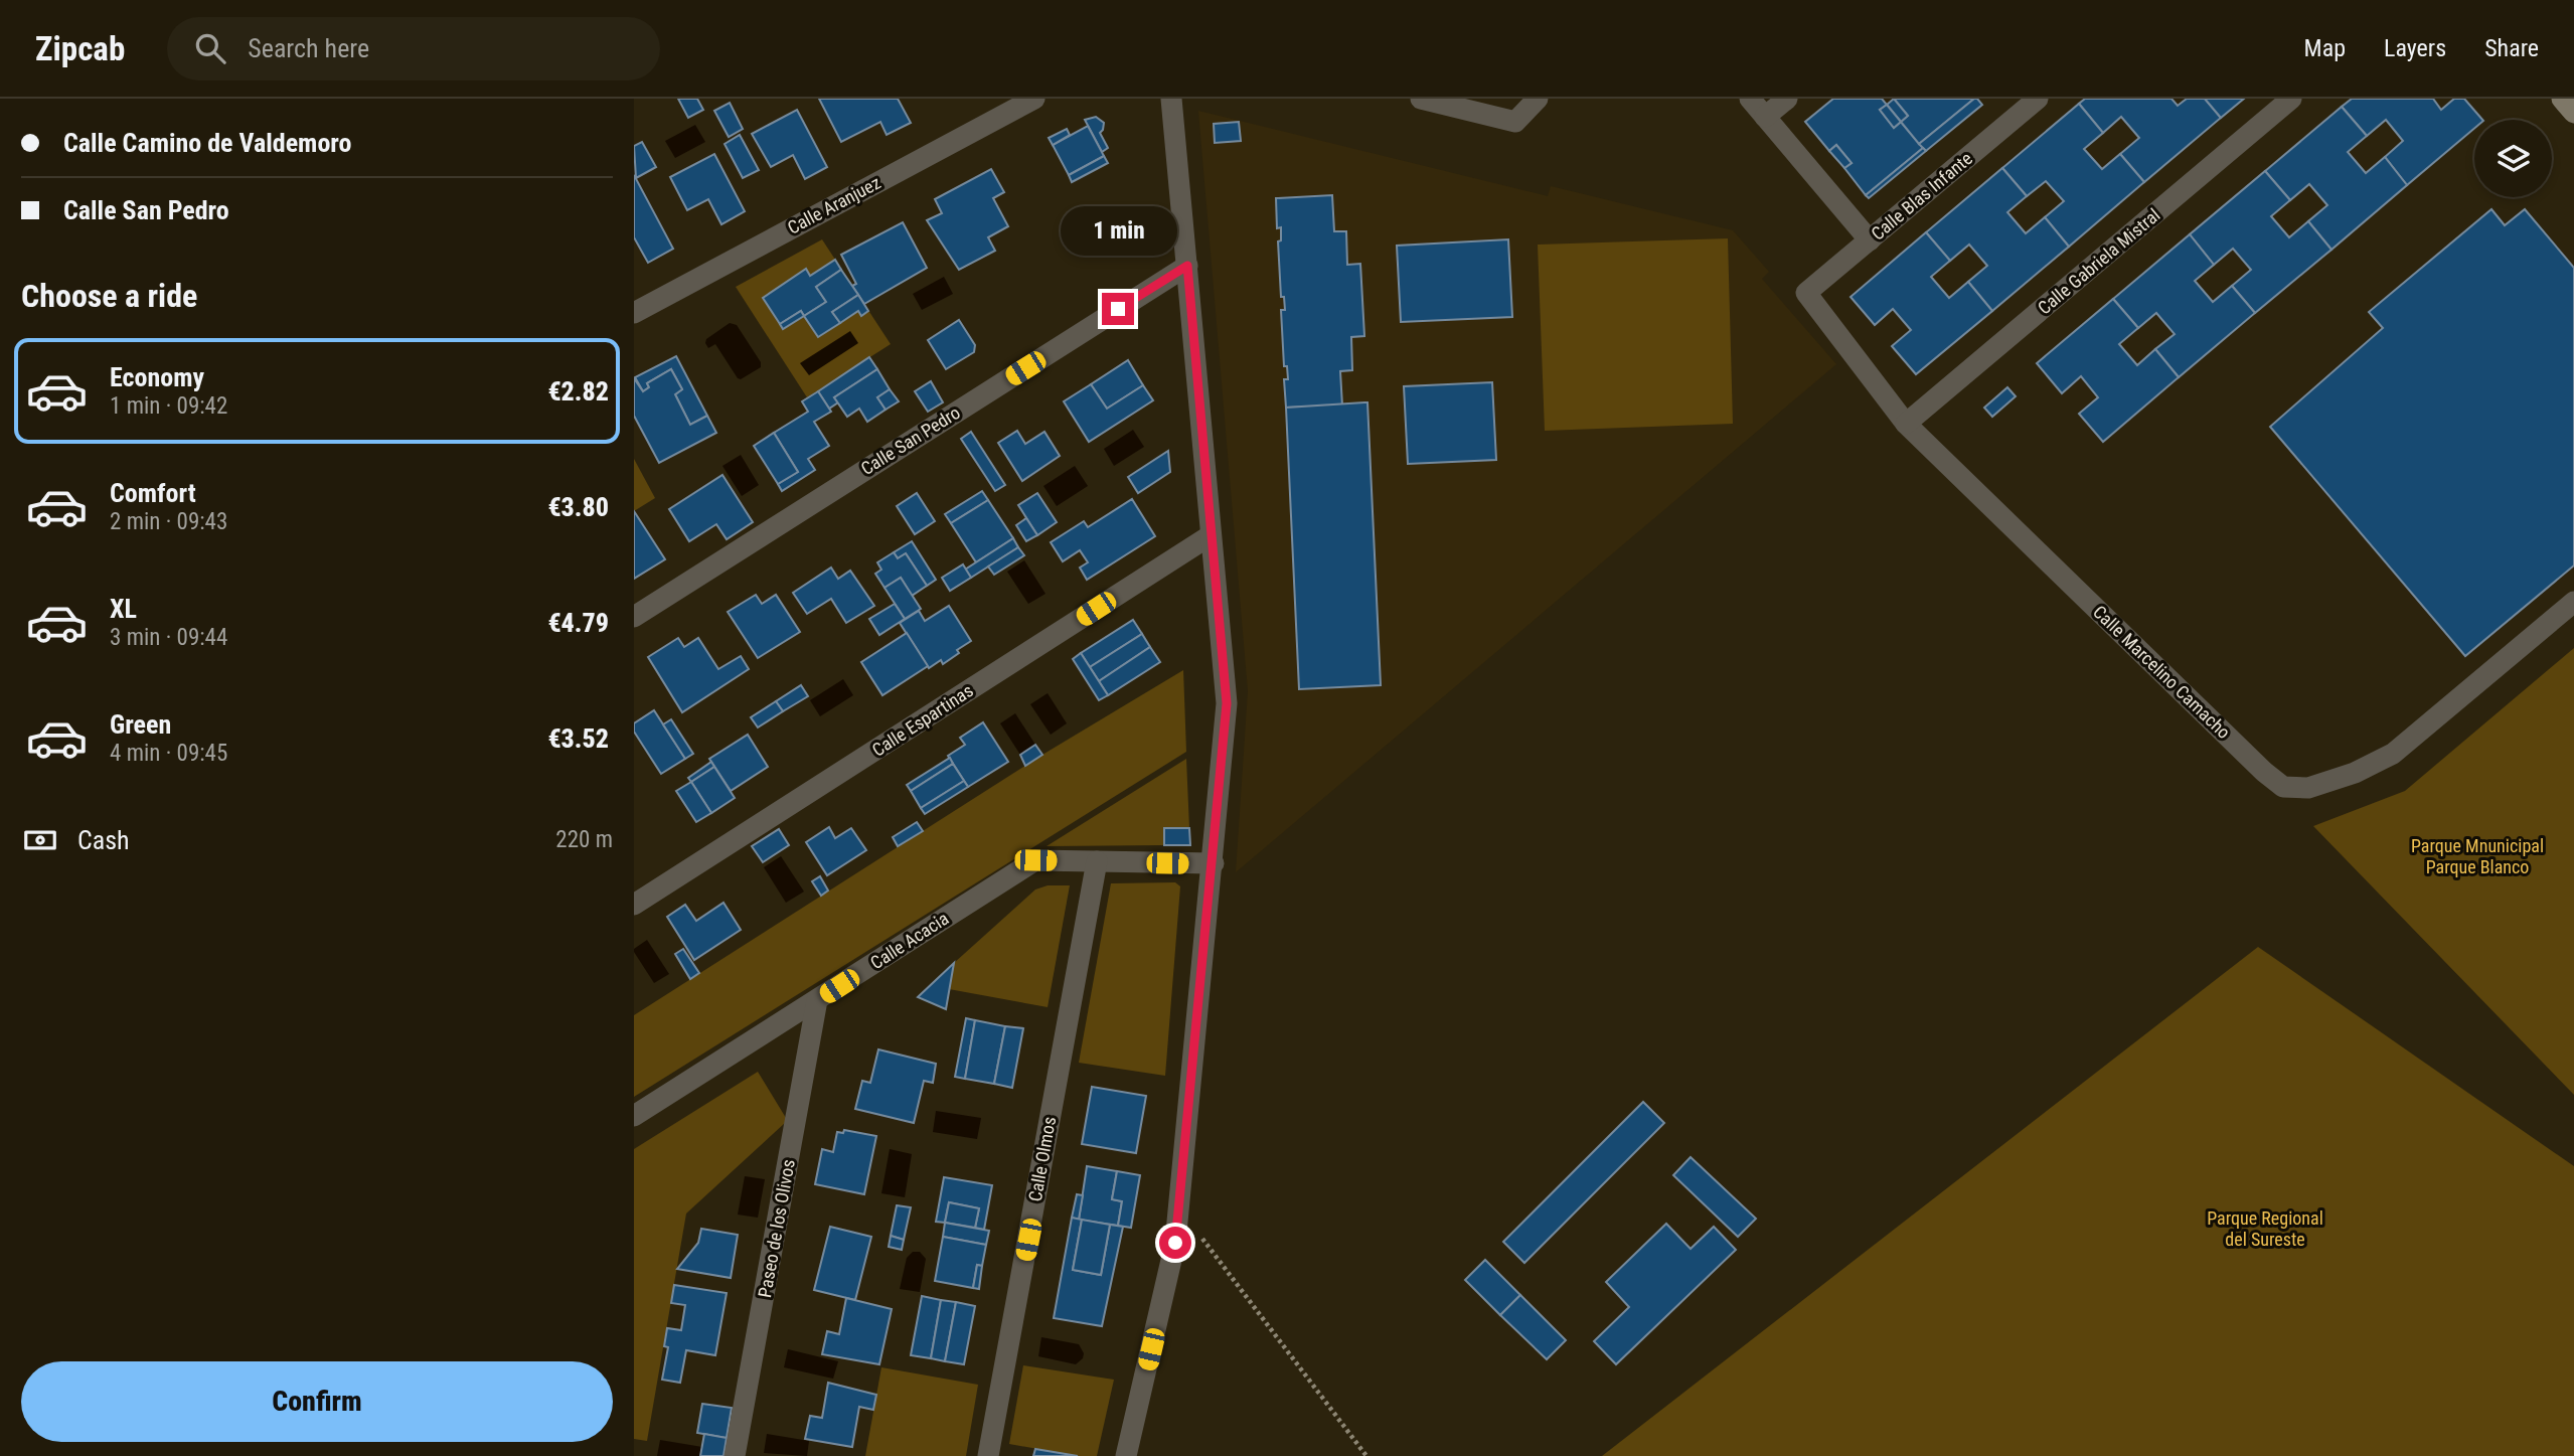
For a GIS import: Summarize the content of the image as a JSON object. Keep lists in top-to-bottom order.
{
  "streets": {
    "street": [
      "Calle Blas Infante",
      "Calle Aranjuez",
      "Calle Gabriela Mistral",
      "Calle San Pedro",
      "Calle Marcelino Camacho",
      "Calle Espartinas",
      "Calle Acacia",
      "Calle Olmos",
      "Paseo de los Olivos"
    ]
  },
  "crossings": [
    ["Calle Blas Infante", "Calle Marcelino Camacho"],
    ["Calle Gabriela Mistral", "Calle Marcelino Camacho"],
    ["Calle Acacia", "Calle Olmos"],
    ["Calle Acacia", "Paseo de los Olivos"]
  ],
  "parks": ["Parque Mnunicipal Parque Blanco", "Parque Regional del Sureste"],
  "page": {
    "header": "Zipcab",
    "search": "Search here",
    "nav": ["Map", "Layers", "Share"],
    "banner": ["Calle Camino de Valdemoro", "Calle San Pedro"],
    "bubble": "1 min",
    "heading": "Choose a ride",
    "list": [
      {
        "name": "Economy",
        "note": "1 min · 09:42",
        "value": "€2.82"
      },
      {
        "name": "Comfort",
        "note": "2 min · 09:43",
        "value": "€3.80"
      },
      {
        "name": "XL",
        "note": "3 min · 09:44",
        "value": "€4.79"
      },
      {
        "name": "Green",
        "note": "4 min · 09:45",
        "value": "€3.52"
      }
    ],
    "pay": ["Cash", "220 m"],
    "buttons": "Confirm"
  }
}
